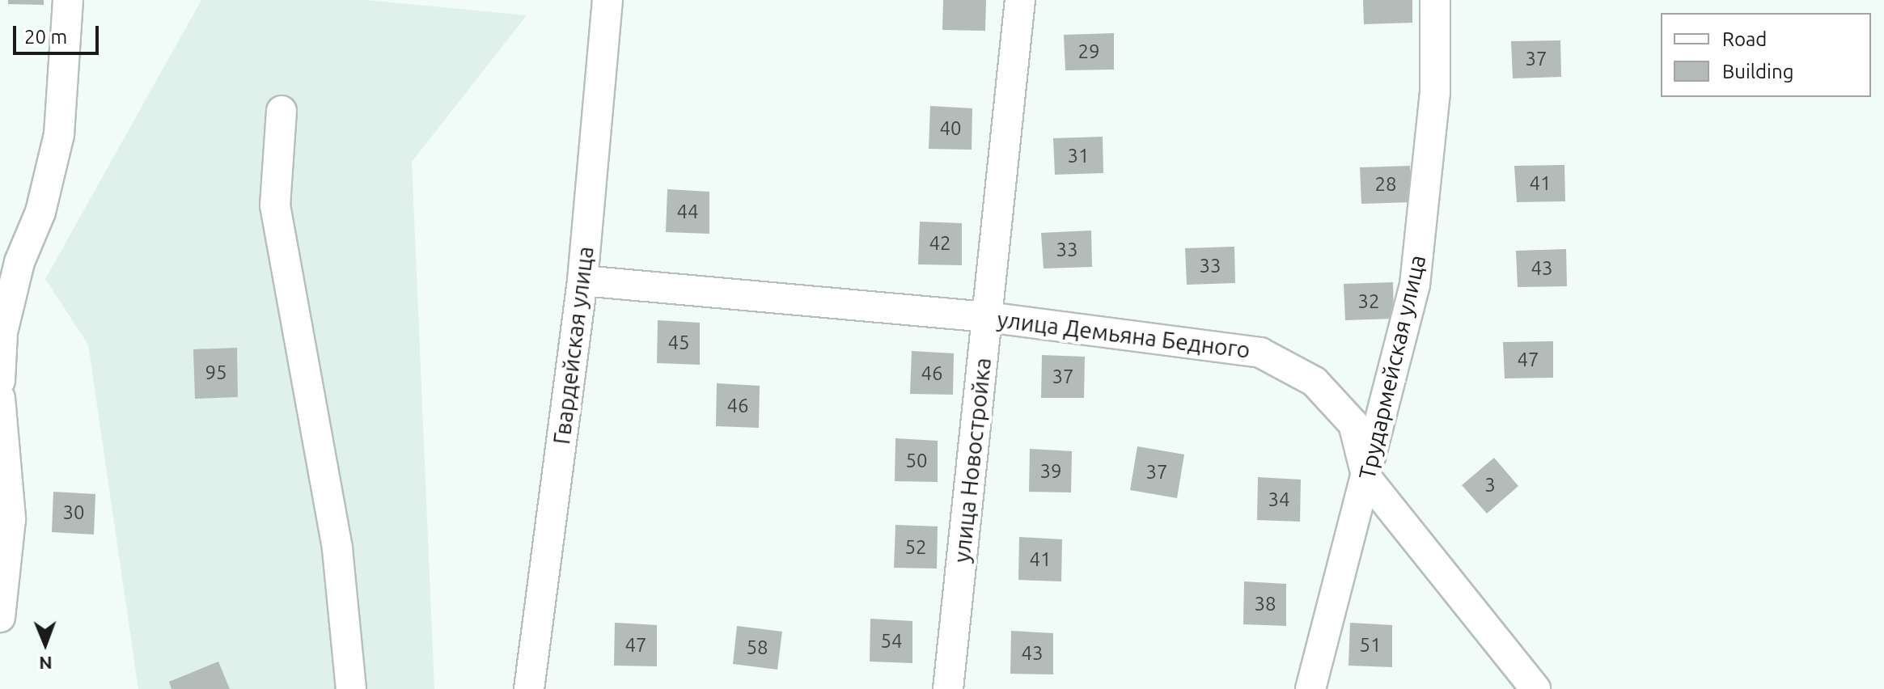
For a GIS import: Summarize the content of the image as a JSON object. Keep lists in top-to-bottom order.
{
  "streets": {
    "street": [
      "улица Демьяна Бедного",
      "Гвардейская улица",
      "Трудармейская улица",
      "улица Новостройка"
    ]
  },
  "crossings": [
    ["улица Демьяна Бедного", "Гвардейская улица"],
    ["улица Демьяна Бедного", "Трудармейская улица"],
    ["улица Демьяна Бедного", "улица Новостройка"]
  ],
  "house_numbers": [
    "29",
    "37",
    "40",
    "31",
    "41",
    "28",
    "44",
    "42",
    "33",
    "33",
    "43",
    "32",
    "45",
    "47",
    "95",
    "46",
    "37",
    "46",
    "50",
    "39",
    "37",
    "3",
    "34",
    "30",
    "52",
    "41",
    "38",
    "54",
    "47",
    "51",
    "58",
    "43"
  ],
  "legend": ["Road", "Building"],
  "scale_bar": "20 m",
  "north": "bottom"
}
